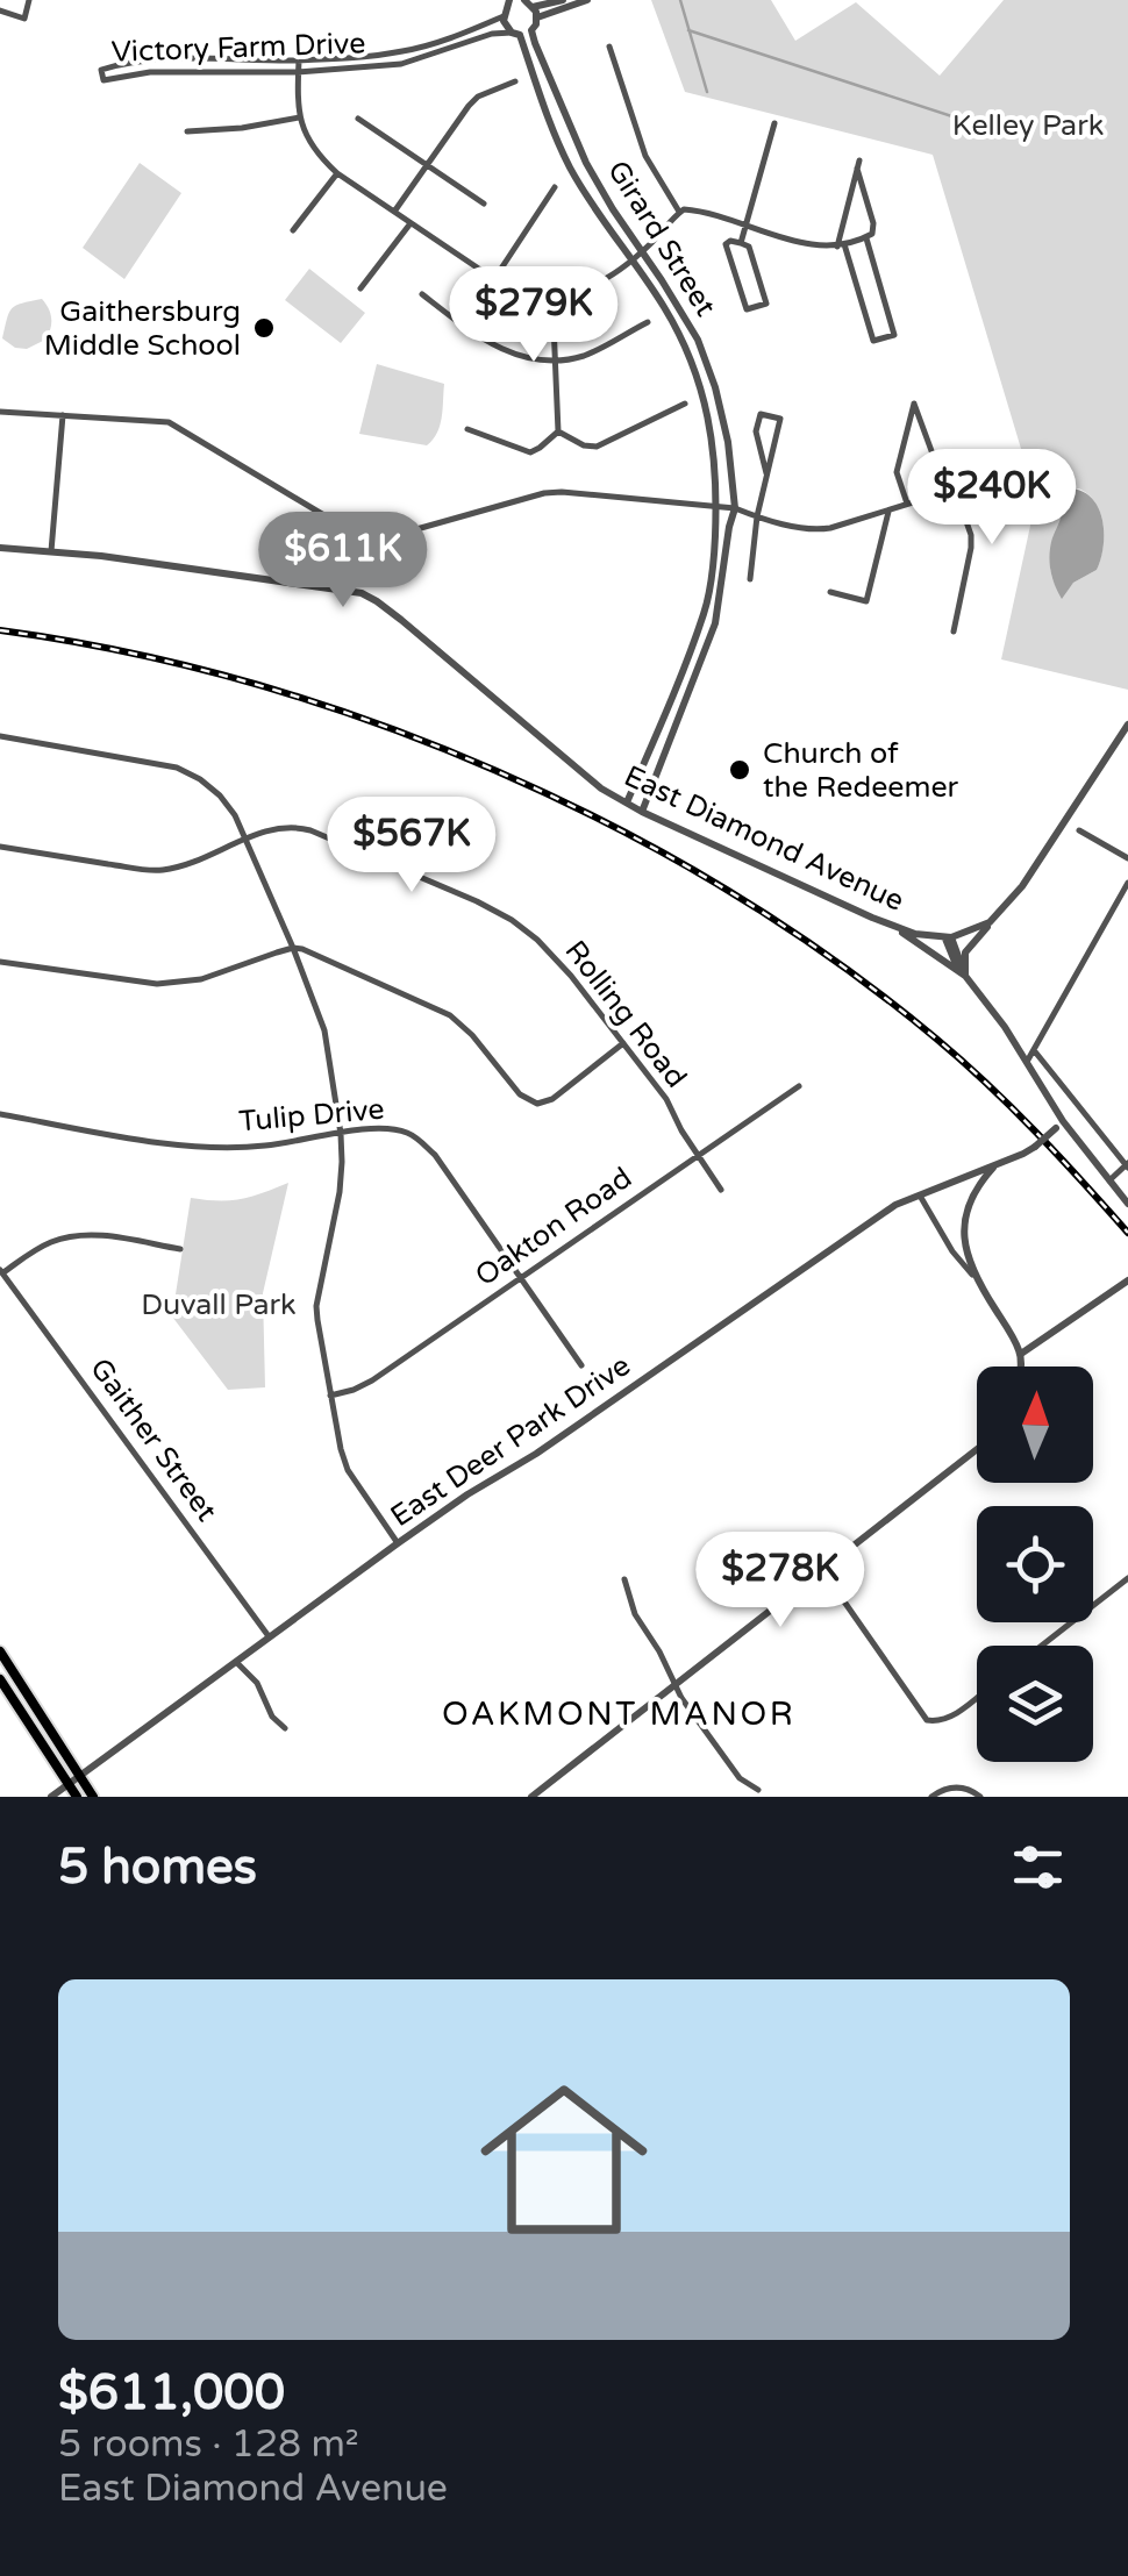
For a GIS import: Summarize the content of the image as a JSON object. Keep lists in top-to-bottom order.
{
  "streets": {
    "street": [
      "Victory Farm Drive",
      "Girard Street",
      "East Diamond Avenue",
      "Rolling Road",
      "Tulip Drive",
      "Oakton Road",
      "Gaither Street",
      "East Deer Park Drive"
    ]
  },
  "crossings": [
    ["Victory Farm Drive", "Girard Street"],
    ["Girard Street", "East Diamond Avenue"],
    ["Rolling Road", "Oakton Road"],
    ["Tulip Drive", "Oakton Road"],
    ["Gaither Street", "East Deer Park Drive"]
  ],
  "districts": ["OAKMONT MANOR"],
  "parks": ["Kelley Park", "Duvall Park"],
  "places": ["Gaithersburg Middle School", "Church of the Redeemer"],
  "north": "top",
  "page": {
    "price": [
      "$279K",
      "$240K",
      "$611K",
      "$567K",
      "$278K"
    ],
    "heading": "5 homes",
    "list": [
      {
        "name": "$611,000",
        "note": "5 rooms · 128 m² · East Diamond Avenue"
      }
    ]
  }
}
